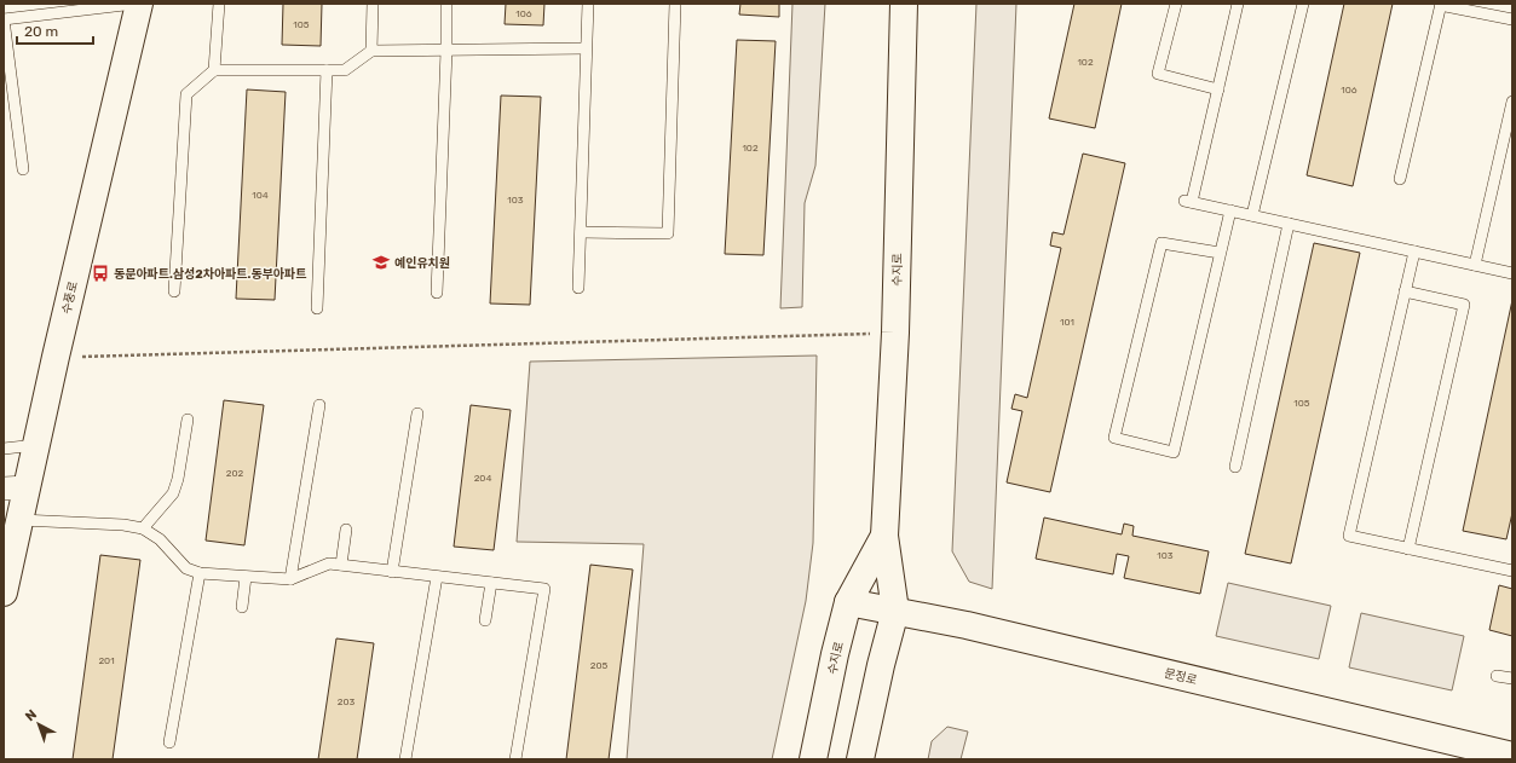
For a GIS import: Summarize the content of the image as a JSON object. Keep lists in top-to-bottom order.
{
  "streets": {
    "street": ["수지로", "수풍로", "문정로"]
  },
  "crossings": [
    ["수지로", "문정로"]
  ],
  "places": {
    "school or university": ["예인유치원"],
    "bus stop": ["동문아파트.삼성2차아파트.동부아파트"]
  },
  "house_numbers": [
    "106",
    "105",
    "102",
    "106",
    "102",
    "104",
    "103",
    "101",
    "105",
    "202",
    "204",
    "103",
    "201",
    "205",
    "203"
  ],
  "scale_bar": "20 m",
  "north": "top left"
}
